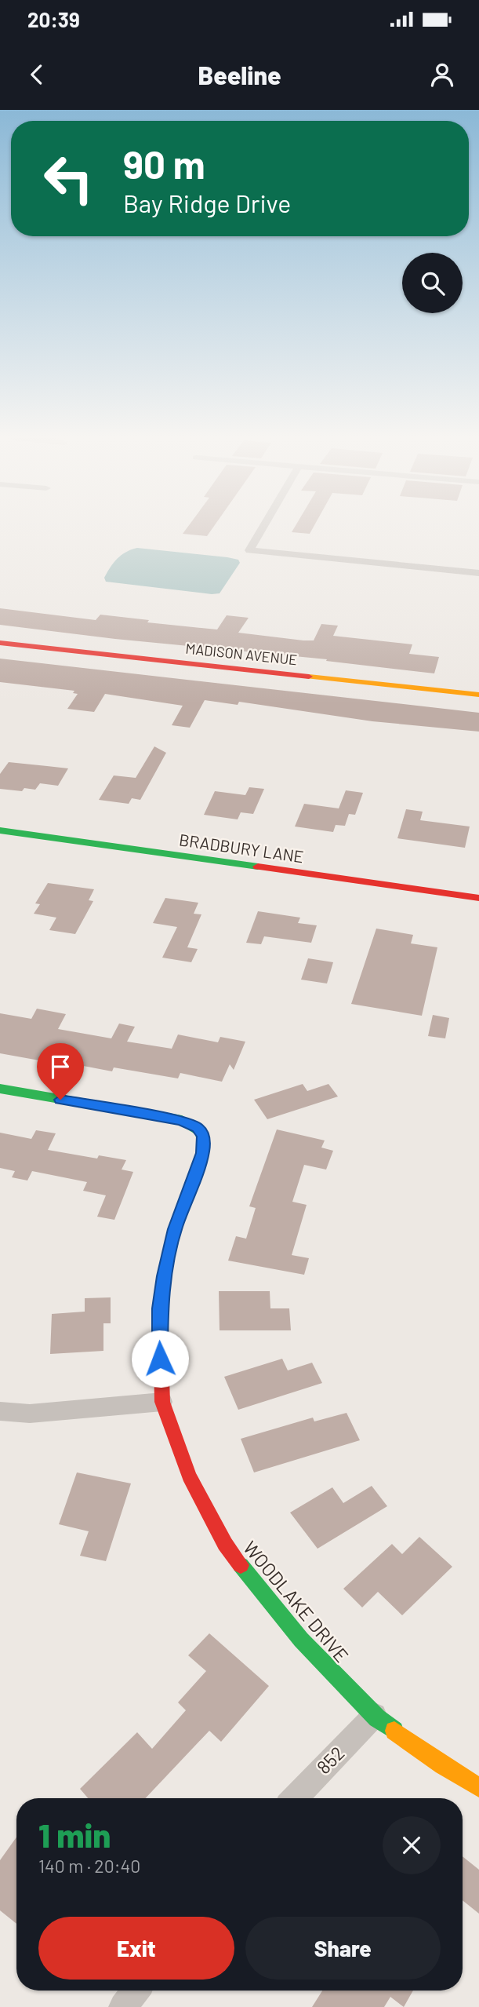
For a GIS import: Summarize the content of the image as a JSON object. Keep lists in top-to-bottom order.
{
  "streets": {
    "street": [
      "MADISON AVENUE",
      "BRADBURY LANE",
      "WOODLAKE DRIVE",
      "852"
    ]
  },
  "crossings": [
    ["WOODLAKE DRIVE", "852"]
  ],
  "page": {
    "status": "20:39",
    "header": "Beeline",
    "turn": ["90 m", "Bay Ridge Drive"],
    "heading": ["1 min", "140 m · 20:40"],
    "buttons": ["Exit", "Share"]
  }
}
